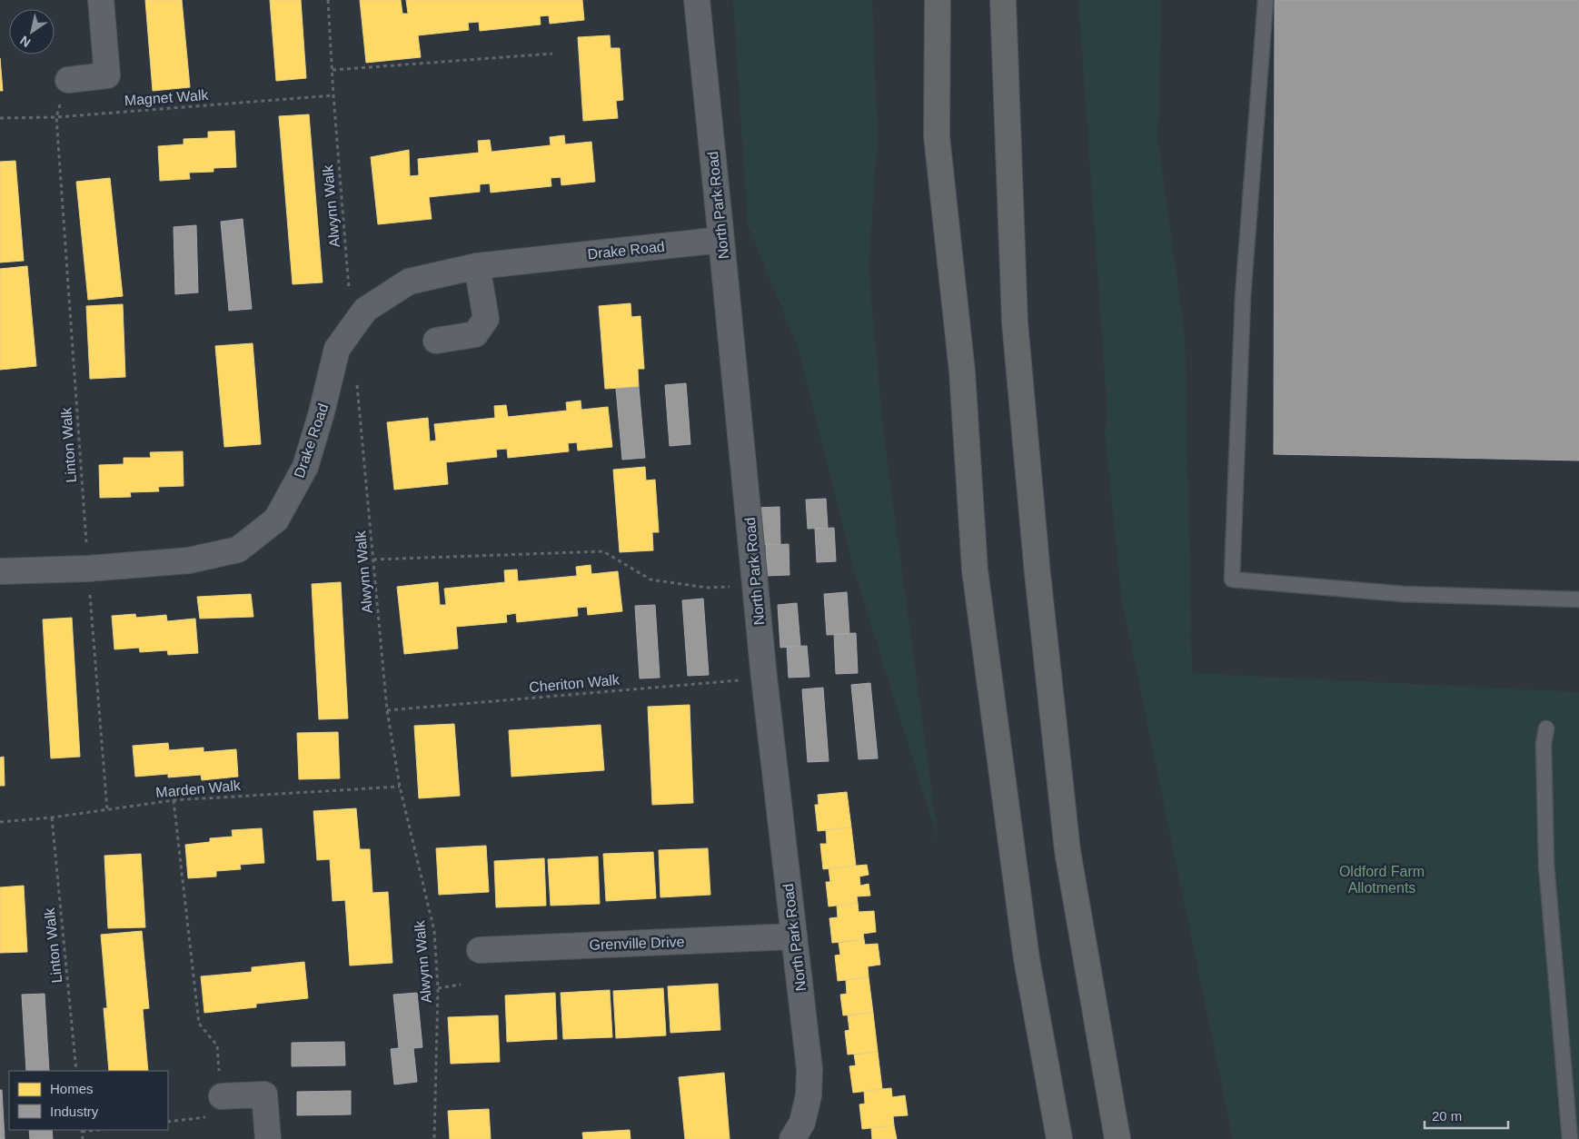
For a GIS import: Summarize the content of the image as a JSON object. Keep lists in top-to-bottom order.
{
  "streets": {
    "street": ["North Park Road", "Drake Road", "Grenville Drive"],
    "path": [
      "Magnet Walk",
      "Alwynn Walk",
      "Linton Walk",
      "Cheriton Walk",
      "Marden Walk"
    ]
  },
  "crossings": [
    ["Magnet Walk", "Alwynn Walk"],
    ["Magnet Walk", "Linton Walk"],
    ["North Park Road", "Drake Road"],
    ["North Park Road", "Cheriton Walk"],
    ["North Park Road", "Grenville Drive"],
    ["Alwynn Walk", "Drake Road"],
    ["Alwynn Walk", "Cheriton Walk"],
    ["Alwynn Walk", "Marden Walk"],
    ["Drake Road", "Linton Walk"],
    ["Linton Walk", "Marden Walk"]
  ],
  "parks": ["Oldford Farm Allotments"],
  "legend": ["Homes", "Industry"],
  "scale_bar": "20 m",
  "north": "bottom left"
}
